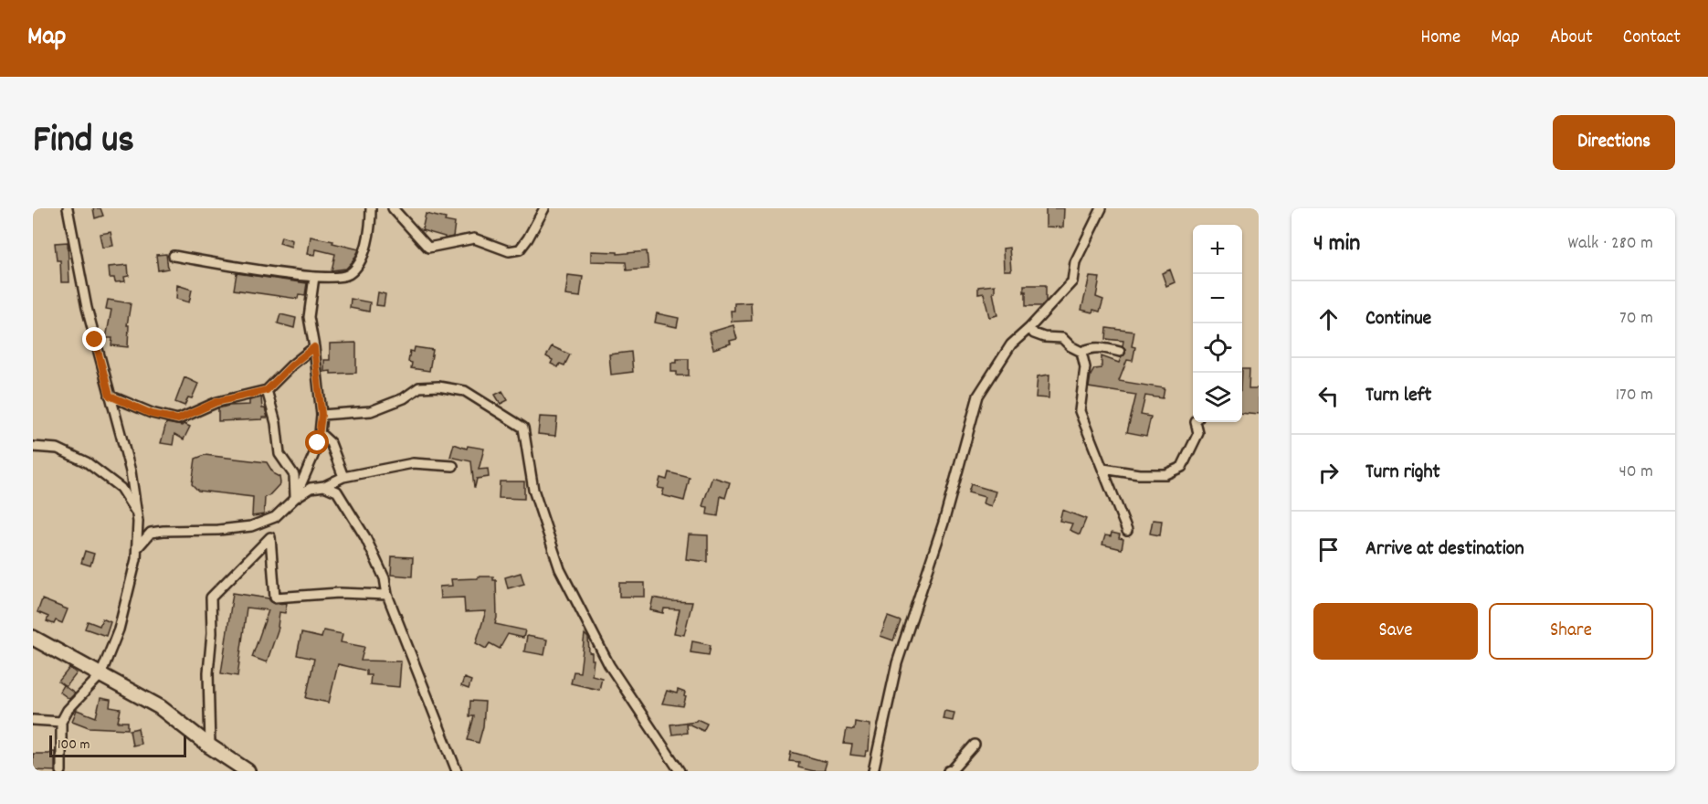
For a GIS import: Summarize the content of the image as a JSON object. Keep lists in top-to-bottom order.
{
  "scale_bar": "100 m",
  "page": {
    "header": "Map",
    "nav": [
      "Home",
      "Map",
      "About",
      "Contact"
    ],
    "title": "Find us",
    "buttons": [
      "Directions",
      ["Save", "Share"]
    ],
    "heading": ["4 min", "Walk · 280 m"],
    "map_buttons": ["+", "−"],
    "list": [
      ["Continue", "70 m"],
      ["Turn left", "170 m"],
      ["Turn right", "40 m"],
      "Arrive at destination"
    ],
    "scale": "100 m"
  }
}
